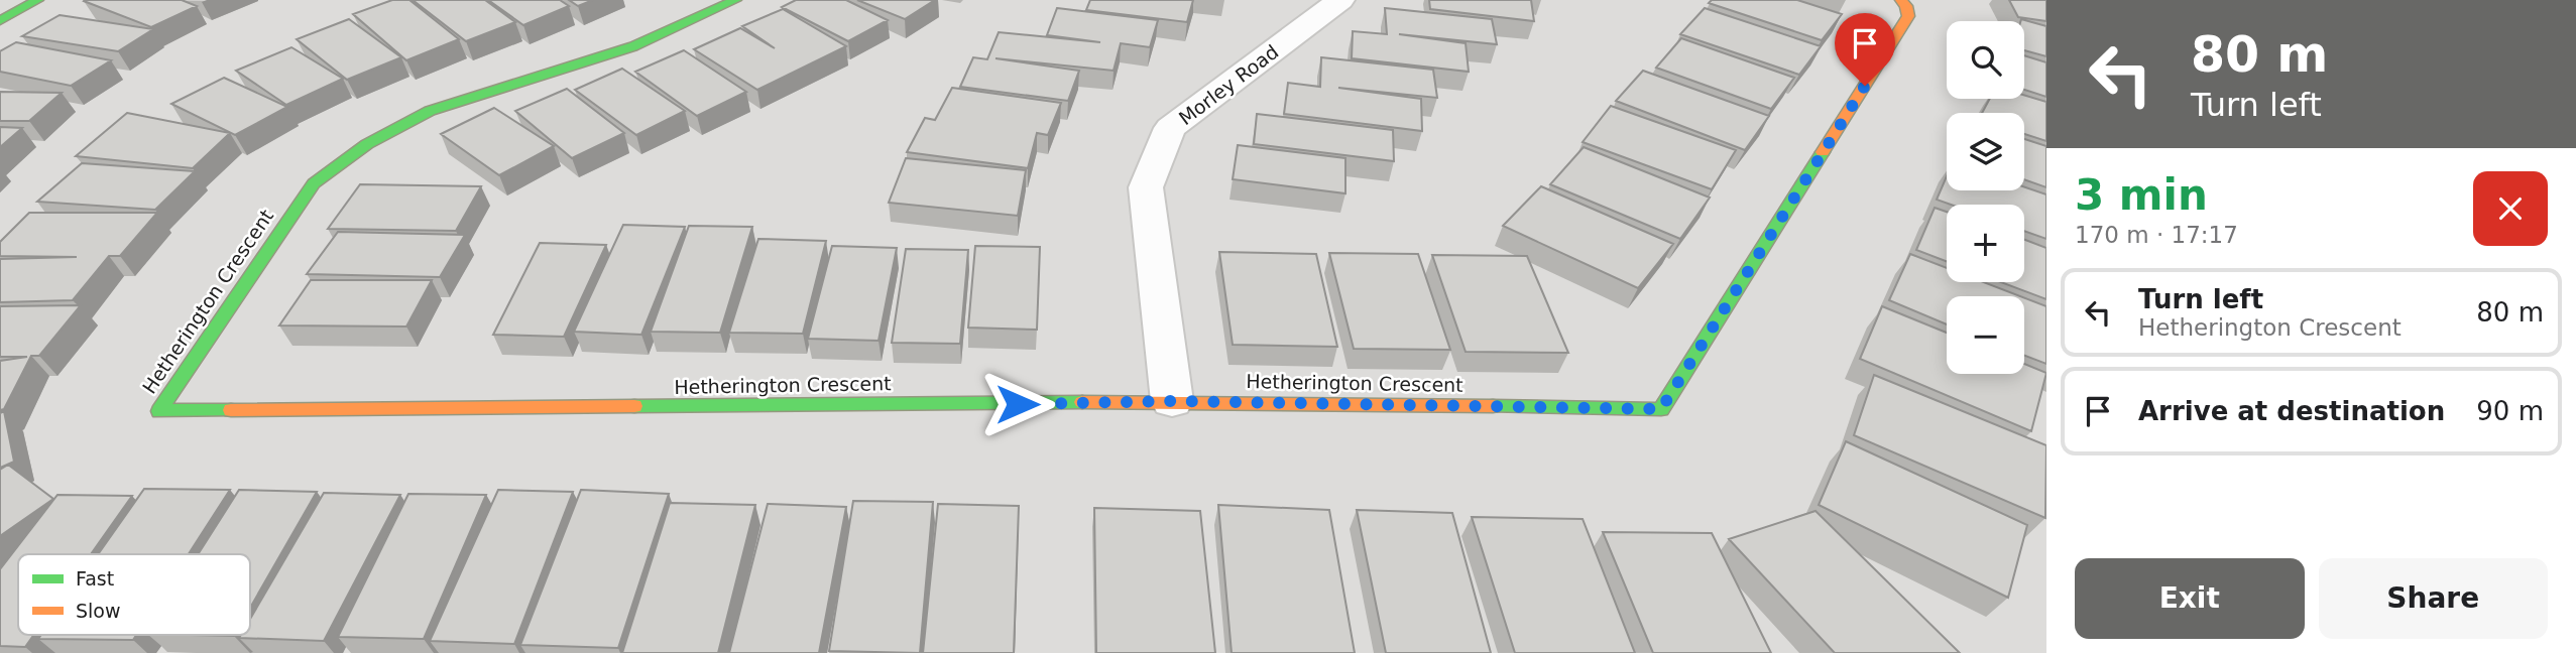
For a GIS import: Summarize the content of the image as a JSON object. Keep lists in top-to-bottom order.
{
  "streets": {
    "street": ["Morley Road", "Hetherington Crescent"]
  },
  "crossings": [
    ["Morley Road", "Hetherington Crescent"]
  ],
  "legend": ["Fast", "Slow"],
  "page": {
    "turn": ["80 m", "Turn left"],
    "map_buttons": ["+", "−"],
    "heading": ["3 min", "170 m · 17:17"],
    "list": [
      {
        "name": "Turn left",
        "note": "Hetherington Crescent",
        "value": "80 m"
      },
      {
        "name": "Arrive at destination",
        "value": "90 m"
      }
    ],
    "buttons": ["Exit", "Share"]
  }
}
